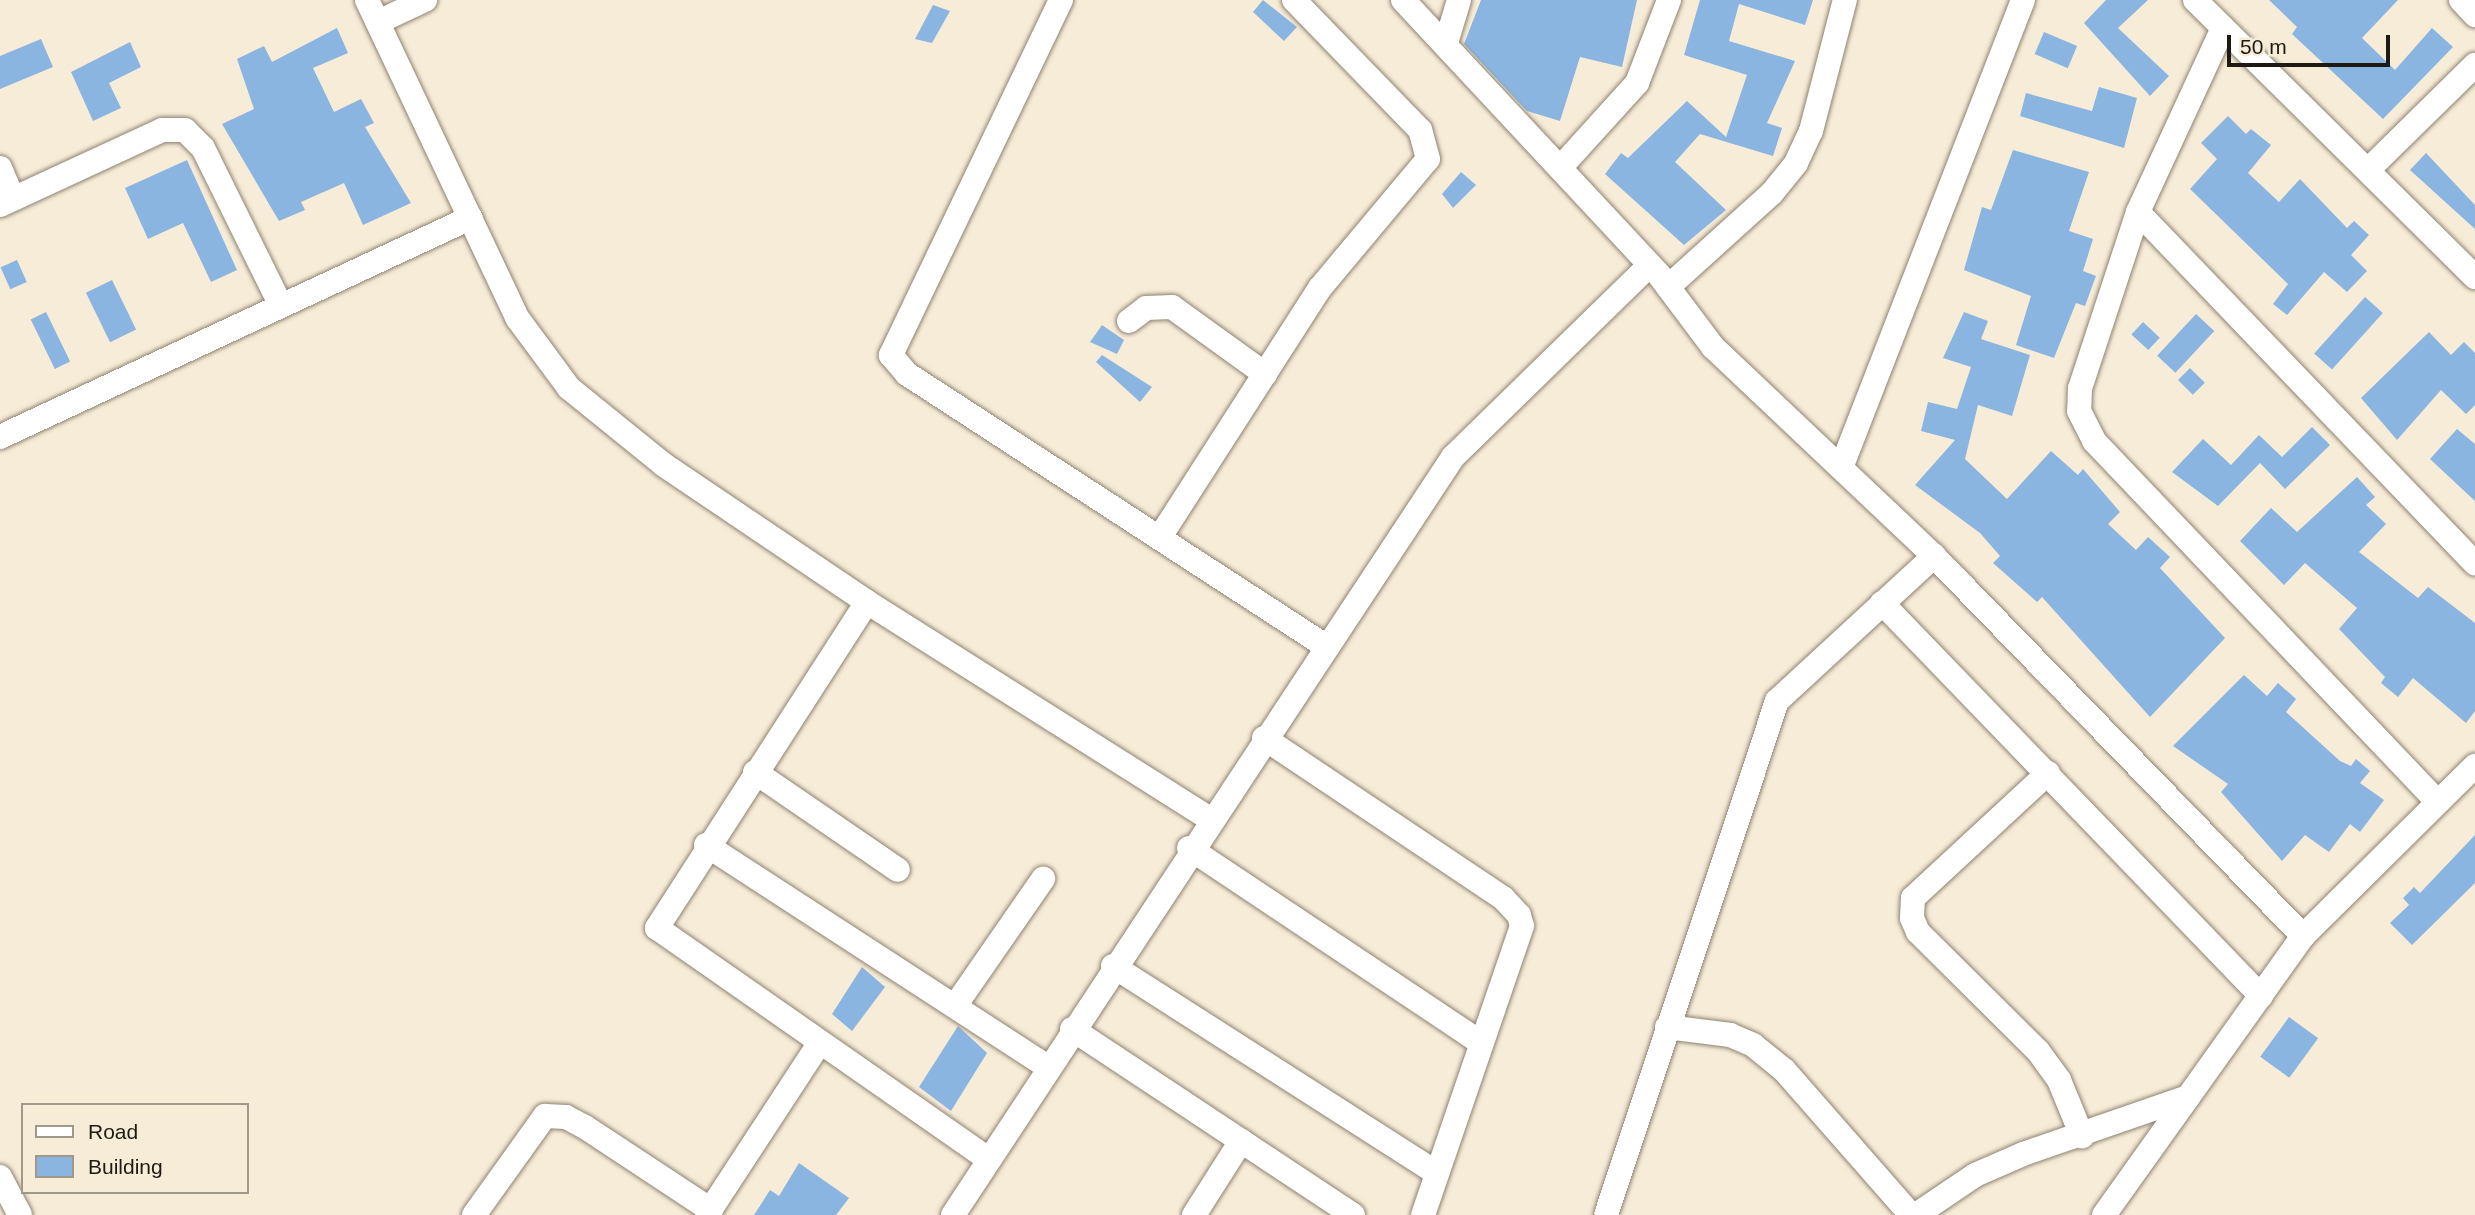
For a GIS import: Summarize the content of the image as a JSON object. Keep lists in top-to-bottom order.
{
  "legend": ["Road", "Building"],
  "scale_bar": "50 m"
}
